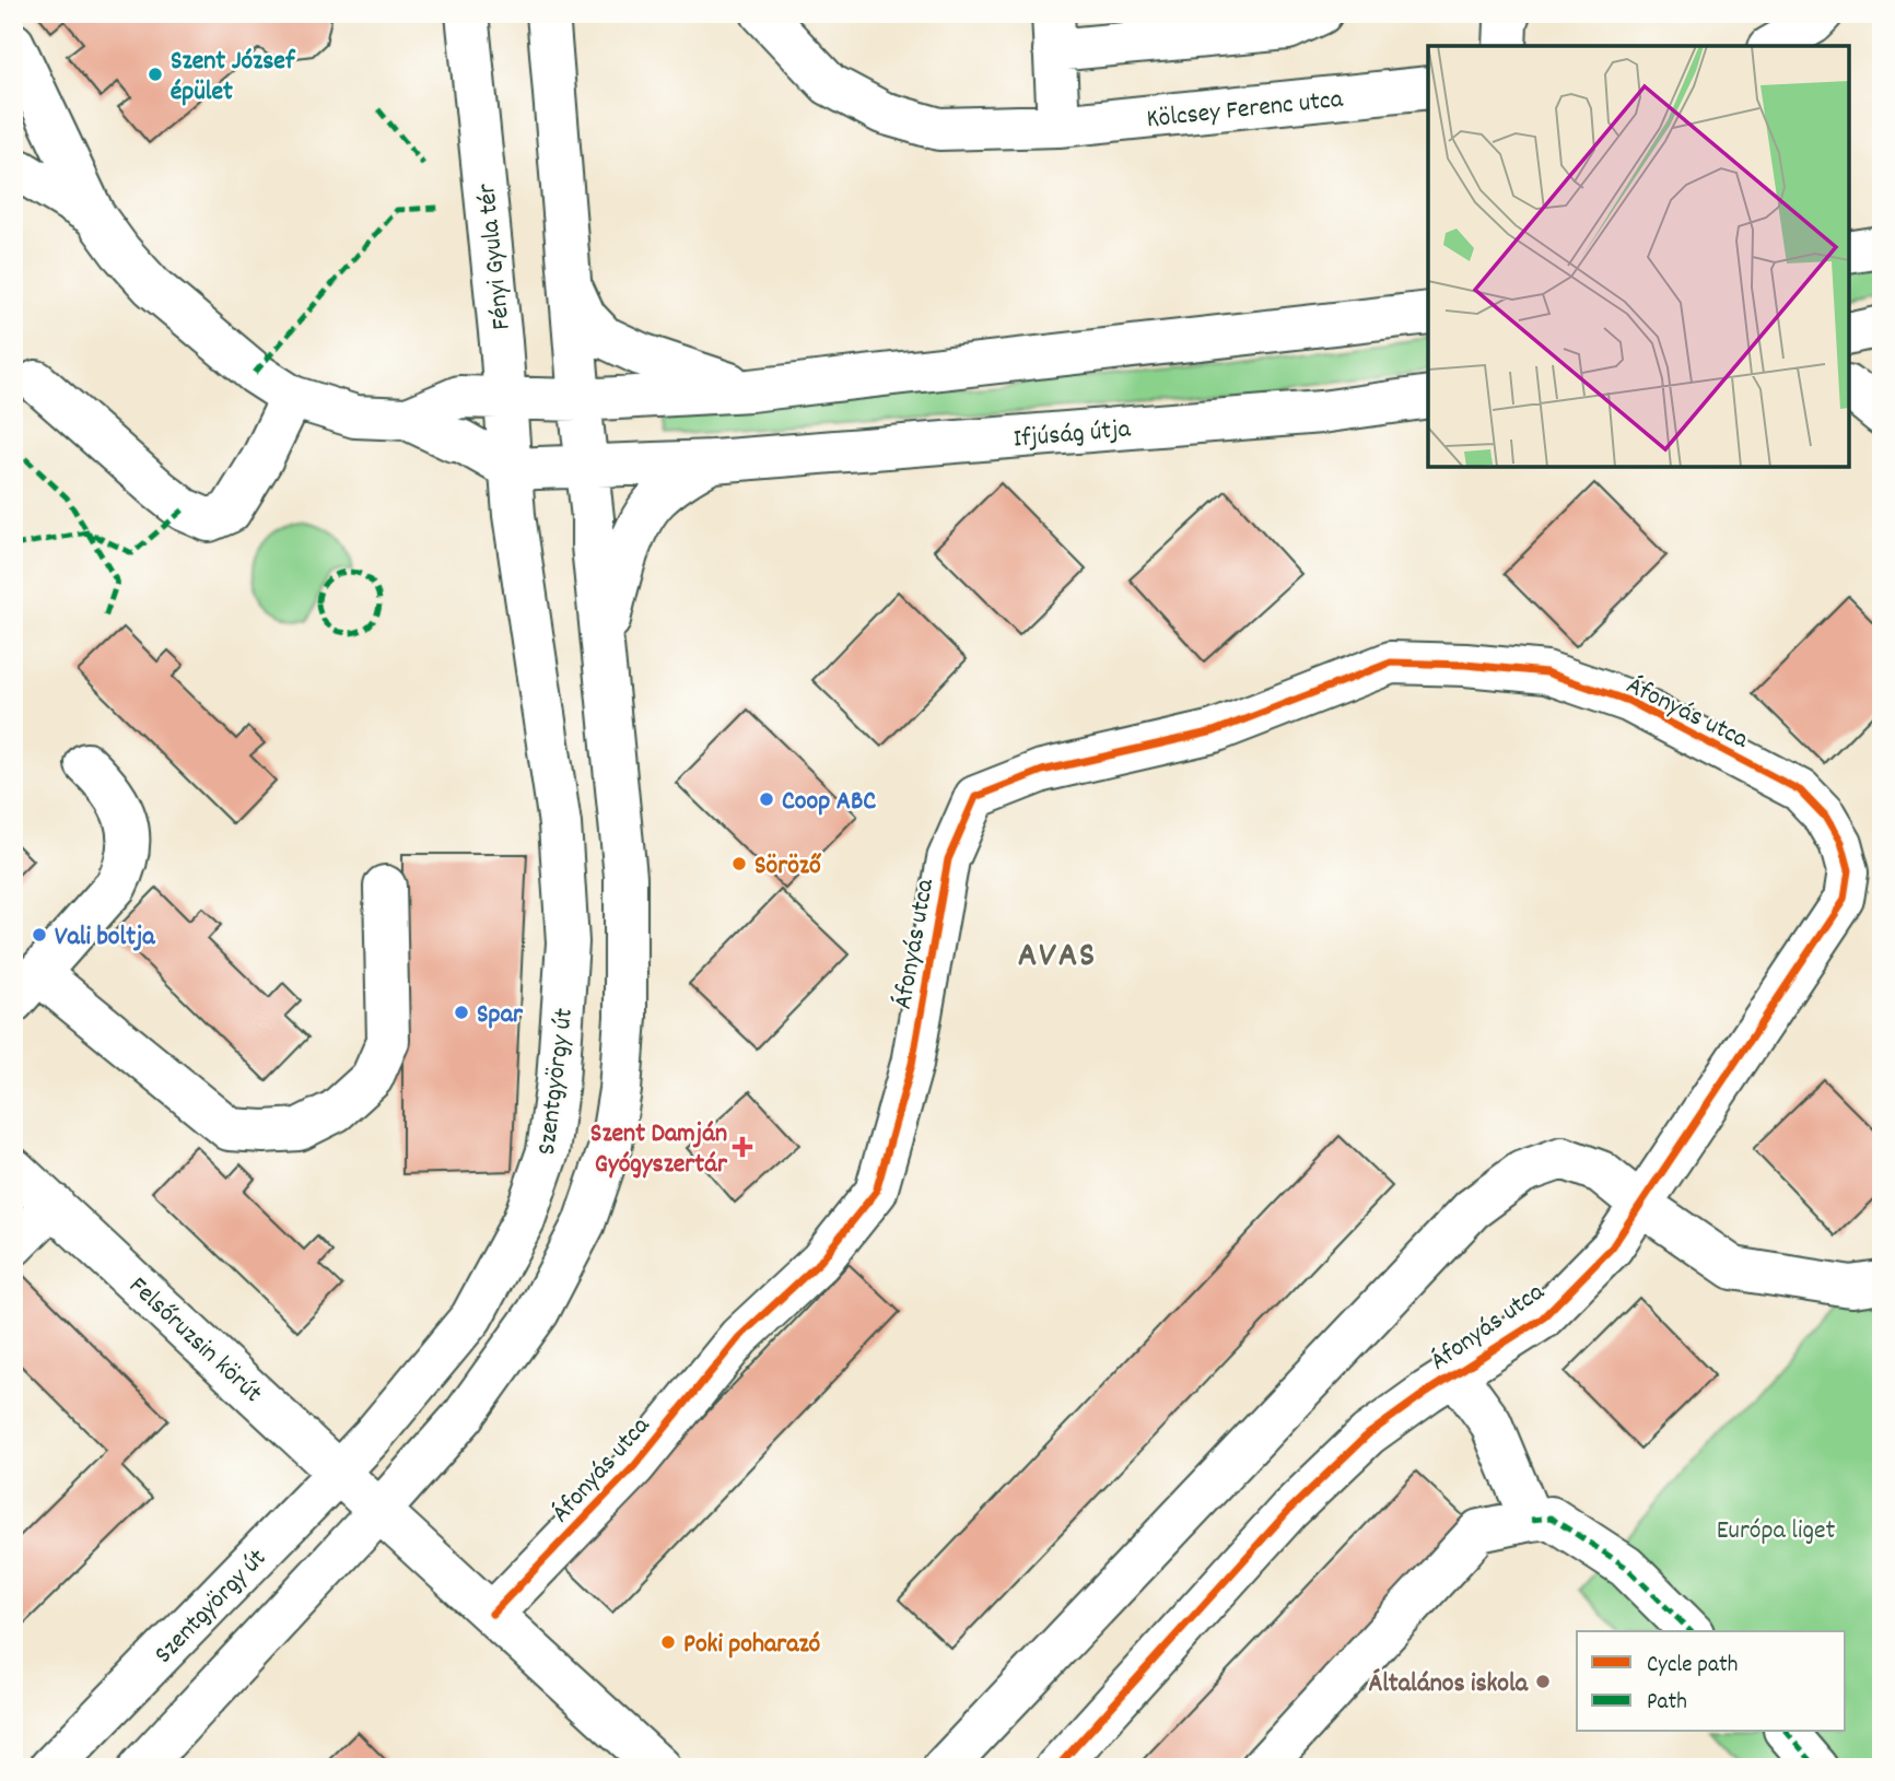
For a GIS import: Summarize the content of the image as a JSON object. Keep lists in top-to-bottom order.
{
  "streets": {
    "street": [
      "Kölcsey Ferenc utca",
      "Fényi Gyula tér",
      "Ifjúság útja",
      "Áfonyás utca",
      "Szentgyörgy út",
      "Felsőruzsin körút"
    ]
  },
  "crossings": [
    ["Fényi Gyula tér", "Szentgyörgy út"],
    ["Ifjúság útja", "Szentgyörgy út"],
    ["Szentgyörgy út", "Felsőruzsin körút"]
  ],
  "districts": ["AVAS"],
  "parks": ["Európa liget"],
  "places": {
    "other": [
      "Szent József épület",
      "Coop ABC",
      "Söröző",
      "Vali boltja",
      "Spar",
      "Poki poharazó",
      "Általános iskola"
    ],
    "health": ["Szent Damján Gyógyszertár"]
  },
  "legend": ["Cycle path", "Path"]
}
